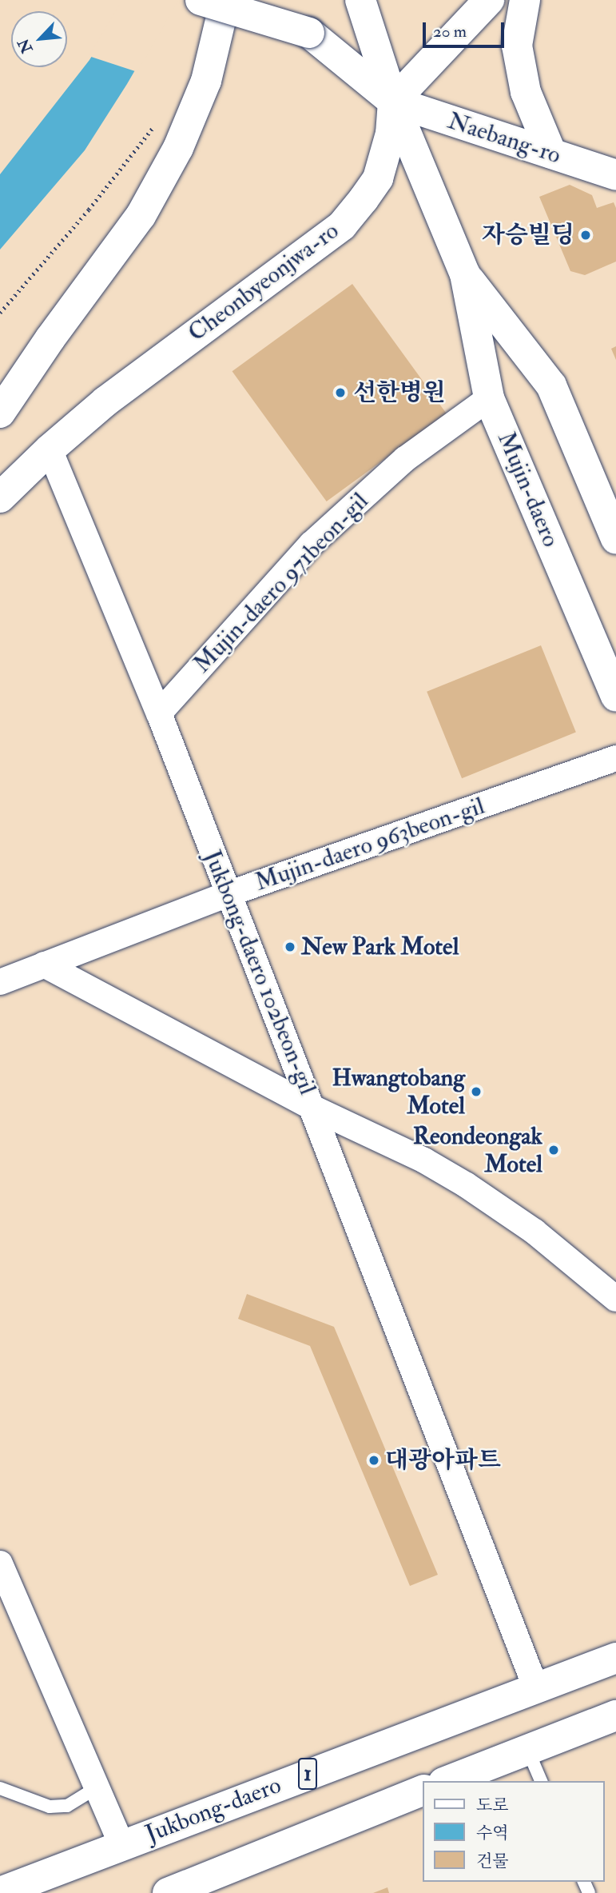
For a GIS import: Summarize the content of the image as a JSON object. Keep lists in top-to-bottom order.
{
  "streets": {
    "main road": [
      "Naebang-ro",
      "Cheonbyeonjwa-ro",
      "Mujin-daero",
      "1",
      "Jukbong-daero"
    ],
    "street": ["Mujin-daero 971beon-gil", "Mujin-daero 963beon-gil", "Jukbong-daero 102beon-gil"]
  },
  "crossings": [
    ["Naebang-ro", "Cheonbyeonjwa-ro"],
    ["Naebang-ro", "Mujin-daero"],
    ["Cheonbyeonjwa-ro", "Mujin-daero"],
    ["Cheonbyeonjwa-ro", "Jukbong-daero 102beon-gil"],
    ["Mujin-daero", "Mujin-daero 971beon-gil"],
    ["Mujin-daero 971beon-gil", "Jukbong-daero 102beon-gil"],
    ["Mujin-daero 963beon-gil", "Jukbong-daero 102beon-gil"],
    ["Jukbong-daero 102beon-gil", "Jukbong-daero"]
  ],
  "places": [
    "자승빌딩",
    "선한병원",
    "New Park Motel",
    "Hwangtobang Motel",
    "Reondeongak Motel",
    "대광아파트"
  ],
  "legend": ["도로", "수역", "건물"],
  "scale_bar": "20 m",
  "north": "bottom left"
}
